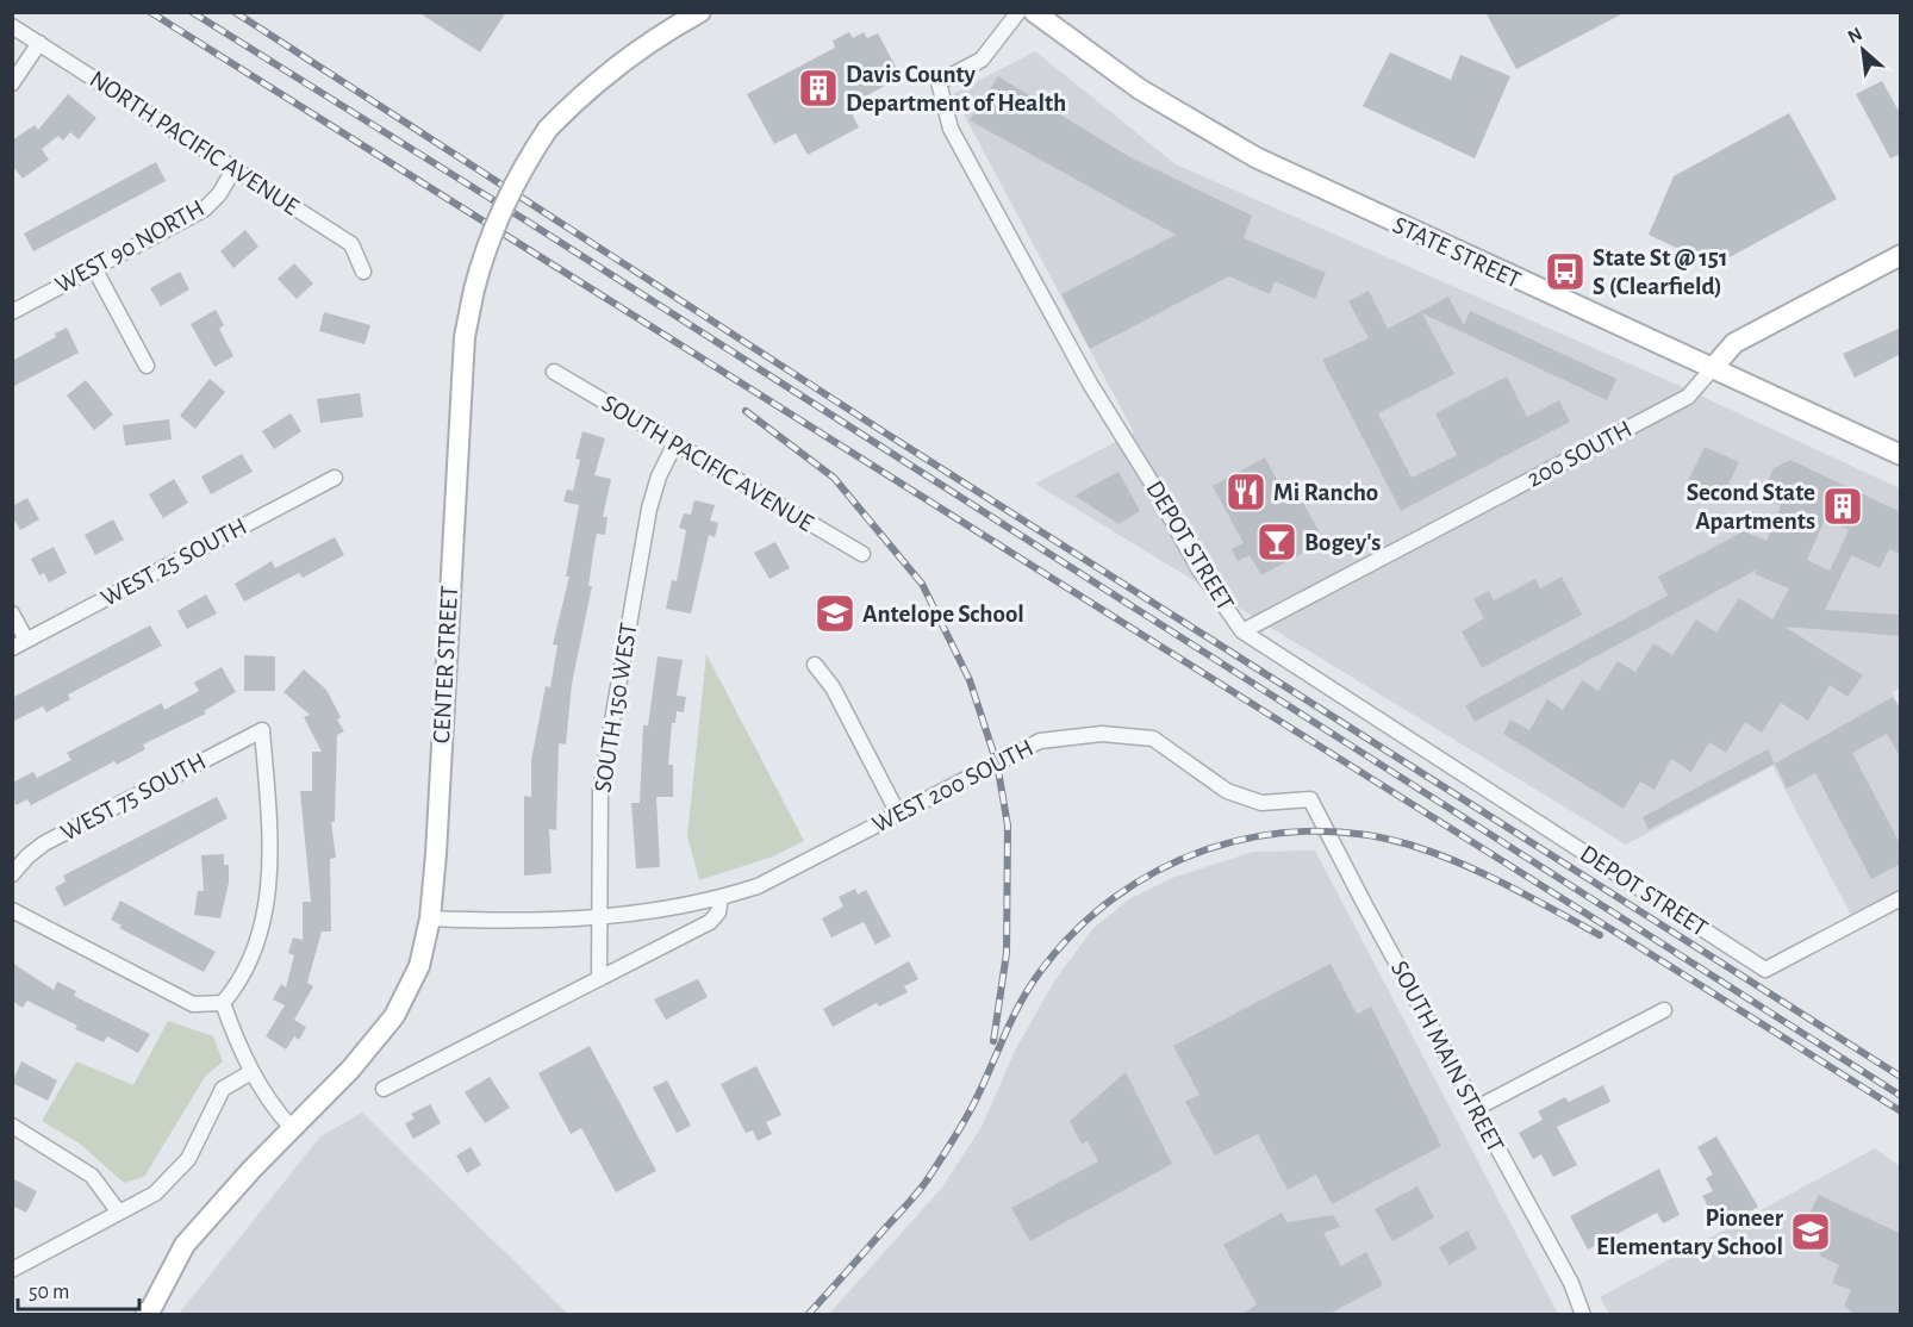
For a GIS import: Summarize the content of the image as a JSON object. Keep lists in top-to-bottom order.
{
  "streets": {
    "street": [
      "NORTH PACIFIC AVENUE",
      "WEST 90 NORTH",
      "STATE STREET",
      "200 SOUTH",
      "SOUTH PACIFIC AVENUE",
      "DEPOT STREET",
      "WEST 25 SOUTH",
      "CENTER STREET",
      "SOUTH 150 WEST",
      "WEST 200 SOUTH",
      "WEST 75 SOUTH",
      "SOUTH MAIN STREET"
    ]
  },
  "crossings": [
    ["NORTH PACIFIC AVENUE", "WEST 90 NORTH"],
    ["STATE STREET", "200 SOUTH"],
    ["200 SOUTH", "DEPOT STREET"],
    ["SOUTH PACIFIC AVENUE", "SOUTH 150 WEST"],
    ["CENTER STREET", "WEST 200 SOUTH"],
    ["SOUTH 150 WEST", "WEST 200 SOUTH"],
    ["WEST 200 SOUTH", "SOUTH MAIN STREET"]
  ],
  "places": {
    "building": ["Davis County Department of Health", "Second State Apartments"],
    "bus stop": ["State St @ 151 S (Clearfield)"],
    "restaurant": ["Mi Rancho"],
    "bar": ["Bogey's"],
    "school or university": ["Antelope School", "Pioneer Elementary School"]
  },
  "scale_bar": "50 m",
  "north": "top left"
}
